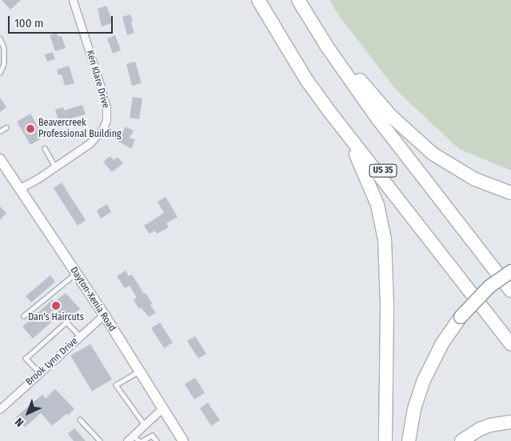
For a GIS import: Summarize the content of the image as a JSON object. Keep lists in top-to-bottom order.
{
  "streets": {
    "highway": ["US 35"],
    "main road": ["Dayton-Xenia Road"],
    "street": ["Ken Klare Drive", "Brook Lynn Drive"]
  },
  "crossings": [
    ["Ken Klare Drive", "Dayton-Xenia Road"],
    ["Dayton-Xenia Road", "Brook Lynn Drive"]
  ],
  "places": ["Beavercreek Professional Building", "Dan's Haircuts"],
  "scale_bar": "100 m",
  "north": "bottom left"
}
